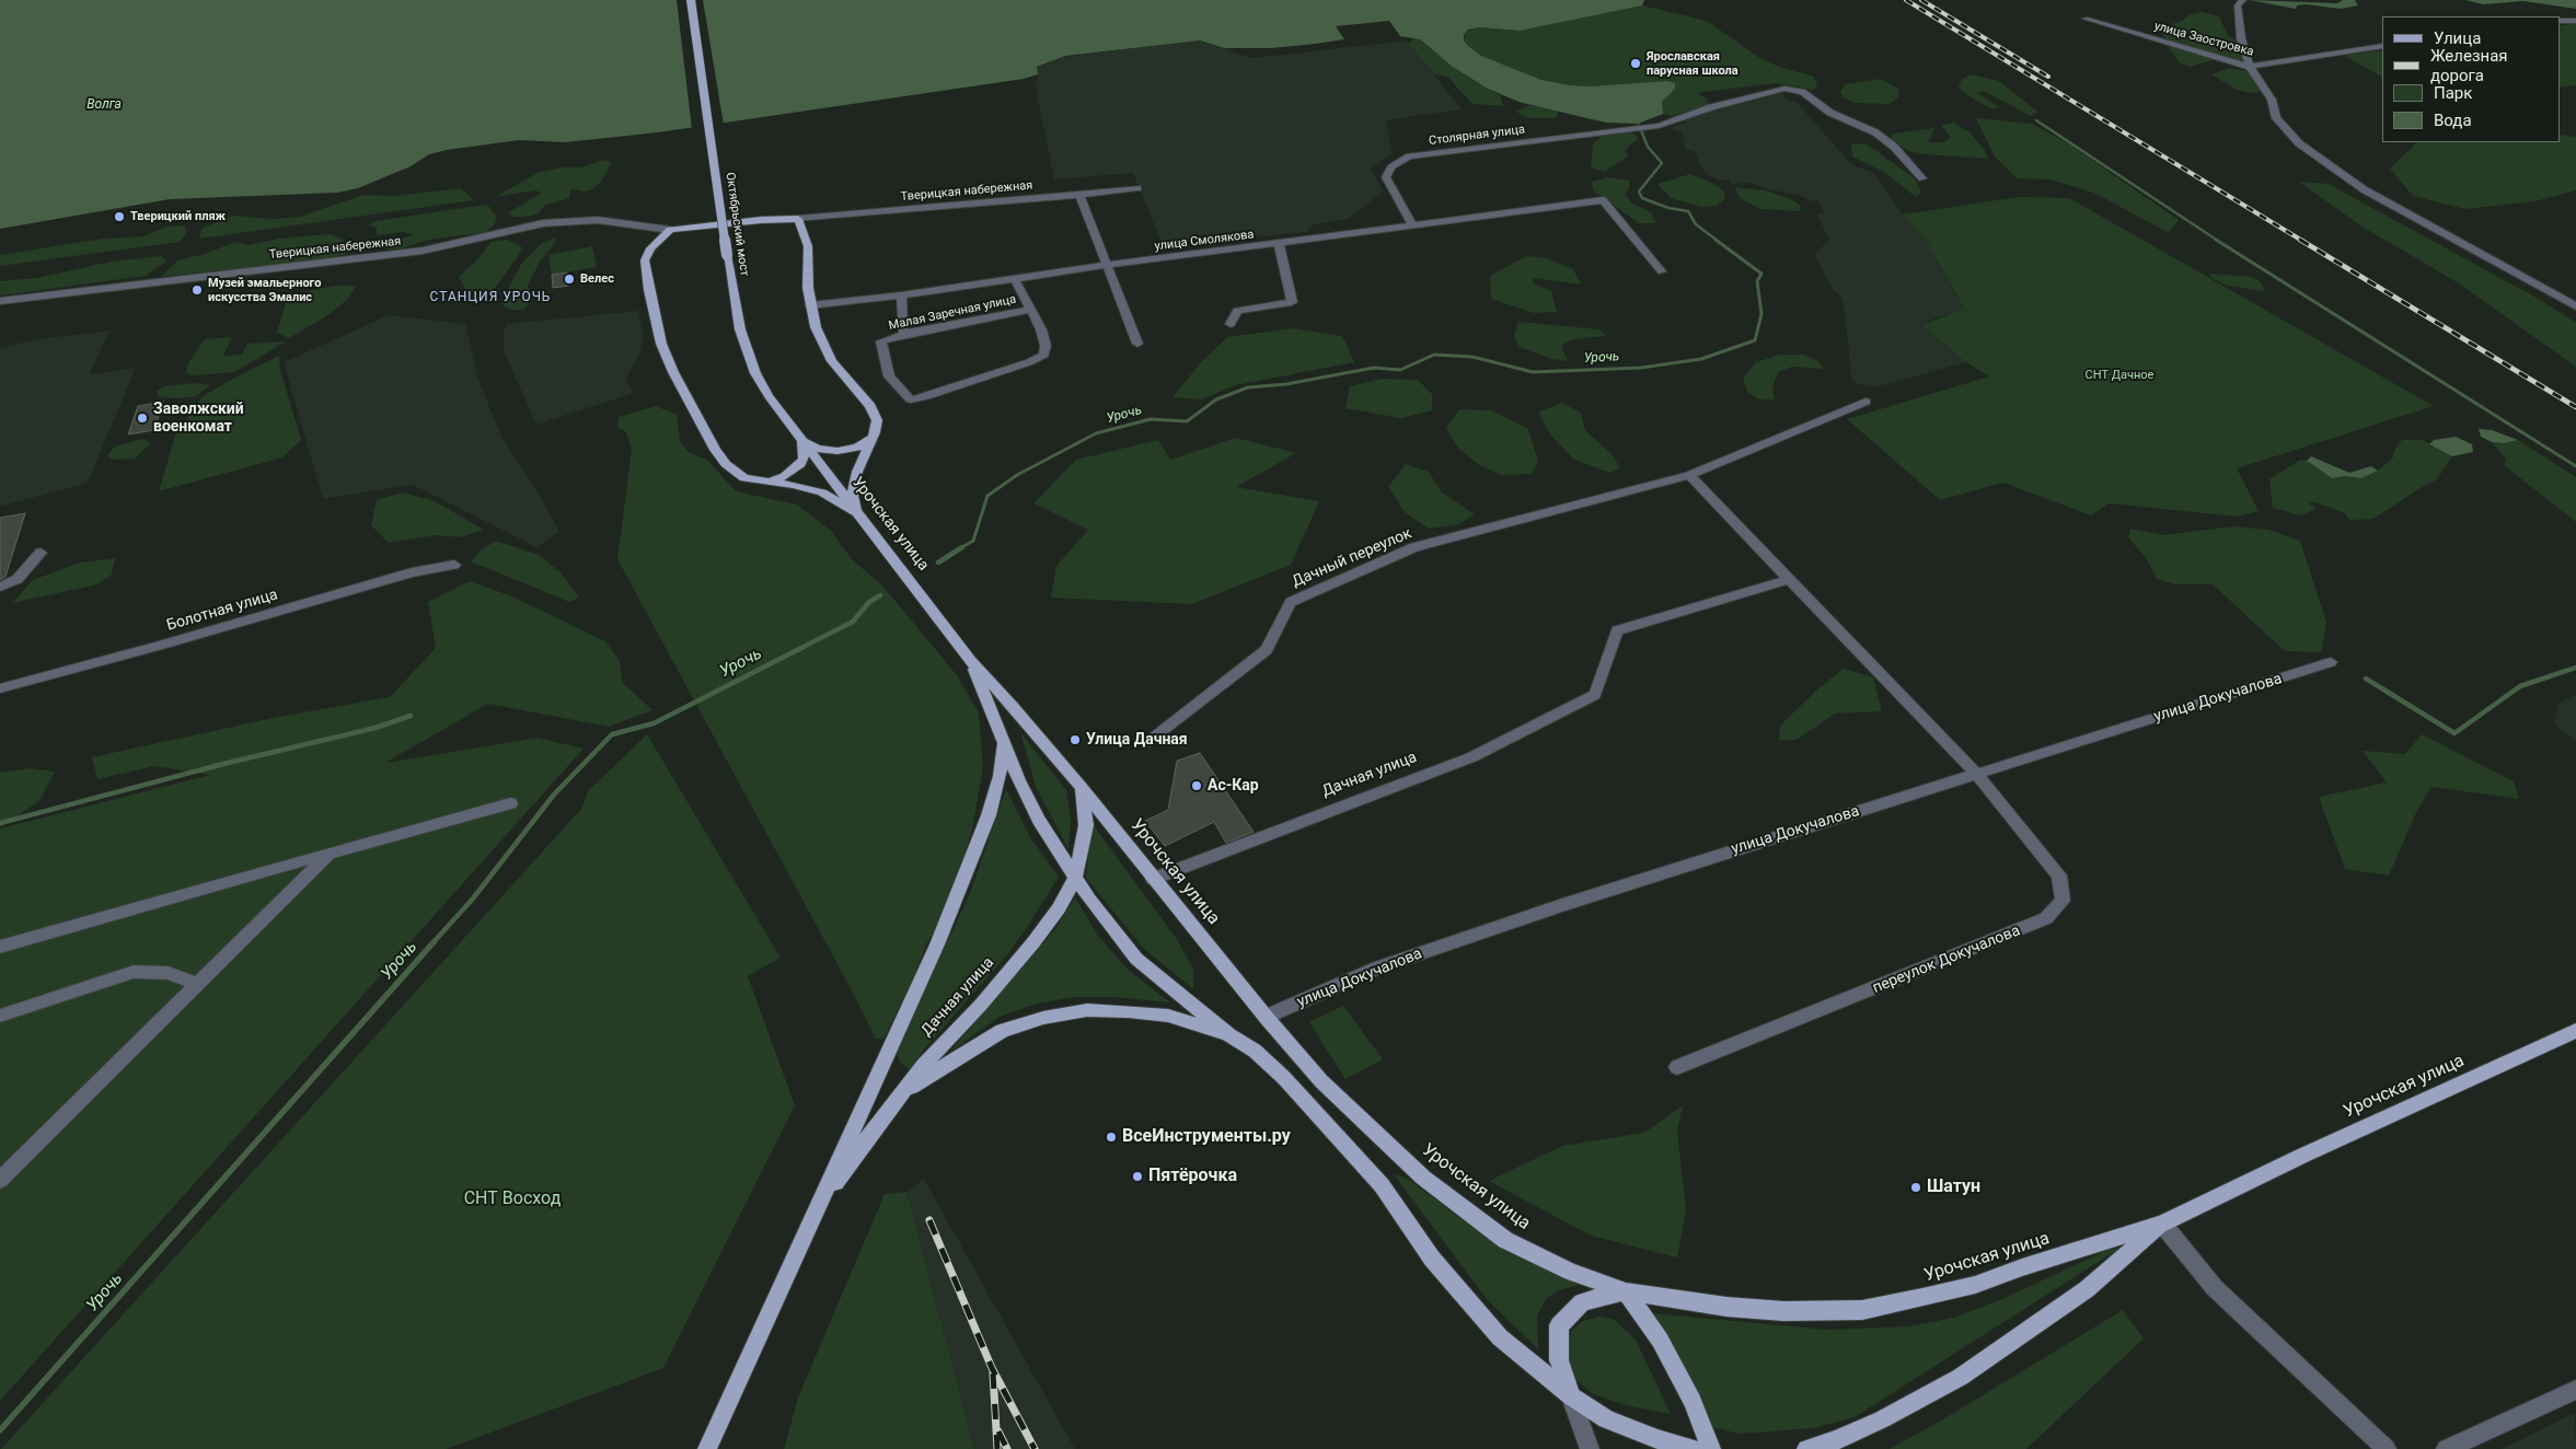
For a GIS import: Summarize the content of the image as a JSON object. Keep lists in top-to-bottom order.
{
  "streets": {
    "main road": ["Октябрьский мост", "Урочская улица", "Дачная улица"],
    "street": [
      "улица Заостровка",
      "Столярная улица",
      "Тверицкая набережная",
      "улица Смолякова",
      "Малая Заречная улица",
      "Дачный переулок",
      "Болотная улица",
      "улица Докучалова",
      "переулок Докучалова"
    ]
  },
  "crossings": [
    ["Столярная улица", "улица Смолякова"],
    ["Октябрьский мост", "Урочская улица"],
    ["Урочская улица", "улица Докучалова"],
    ["Урочская улица", "Дачная улица"],
    ["улица Докучалова", "переулок Докучалова"]
  ],
  "districts": ["СТАНЦИЯ УРОЧЬ"],
  "water": ["Волга", "Урочь"],
  "parks": ["СНТ Дачное", "СНТ Восход"],
  "places": [
    "Ярославская парусная школа",
    "Тверицкий пляж",
    "Велес",
    "Музей эмальерного искусства Эмалис",
    "Заволжский военкомат",
    "Улица Дачная",
    "Ас-Кар",
    "ВсеИнструменты.ру",
    "Пятёрочка",
    "Шатун"
  ],
  "legend": [
    "Улица",
    "Железная дорога",
    "Парк",
    "Вода"
  ]
}
